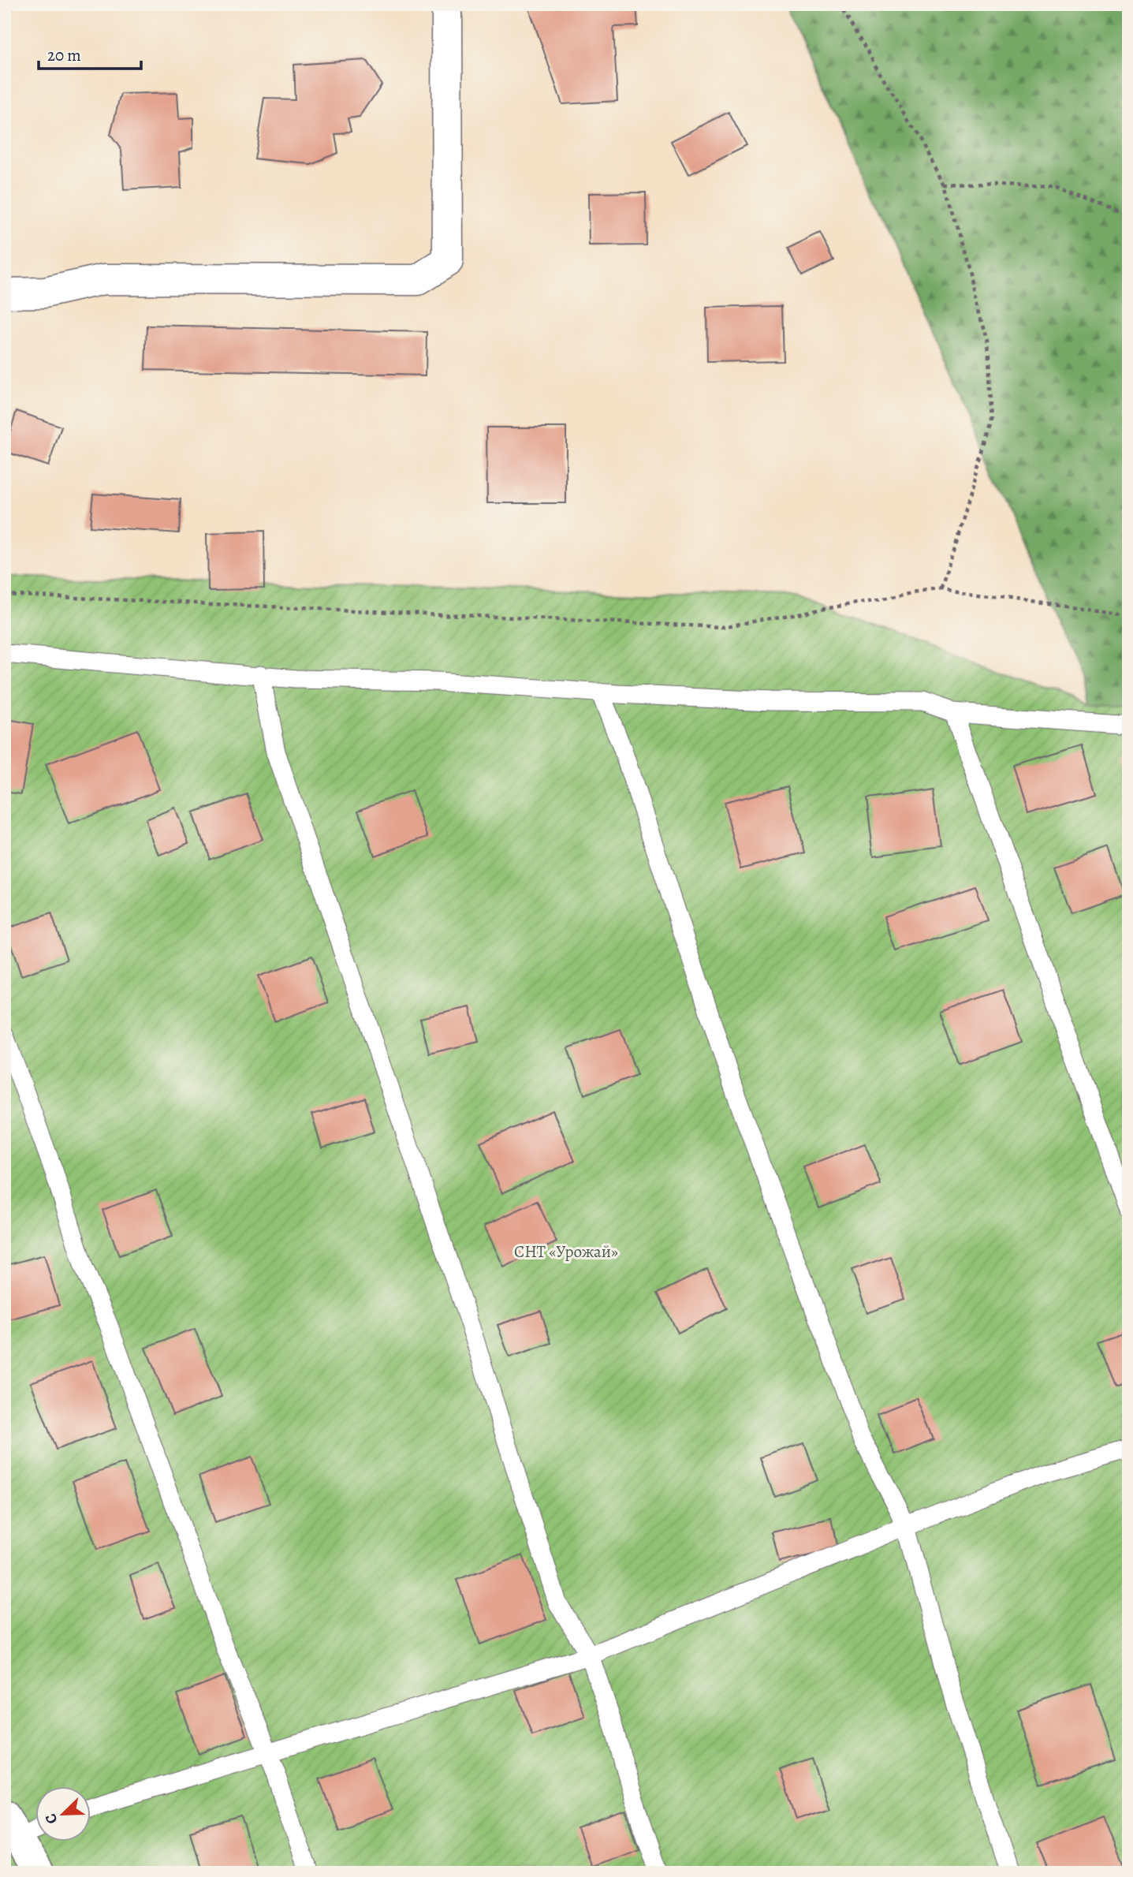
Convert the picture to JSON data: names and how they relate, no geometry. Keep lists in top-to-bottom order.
{
  "parks": ["СНТ «Урожай»"],
  "scale_bar": "20 m",
  "north": "bottom left"
}
